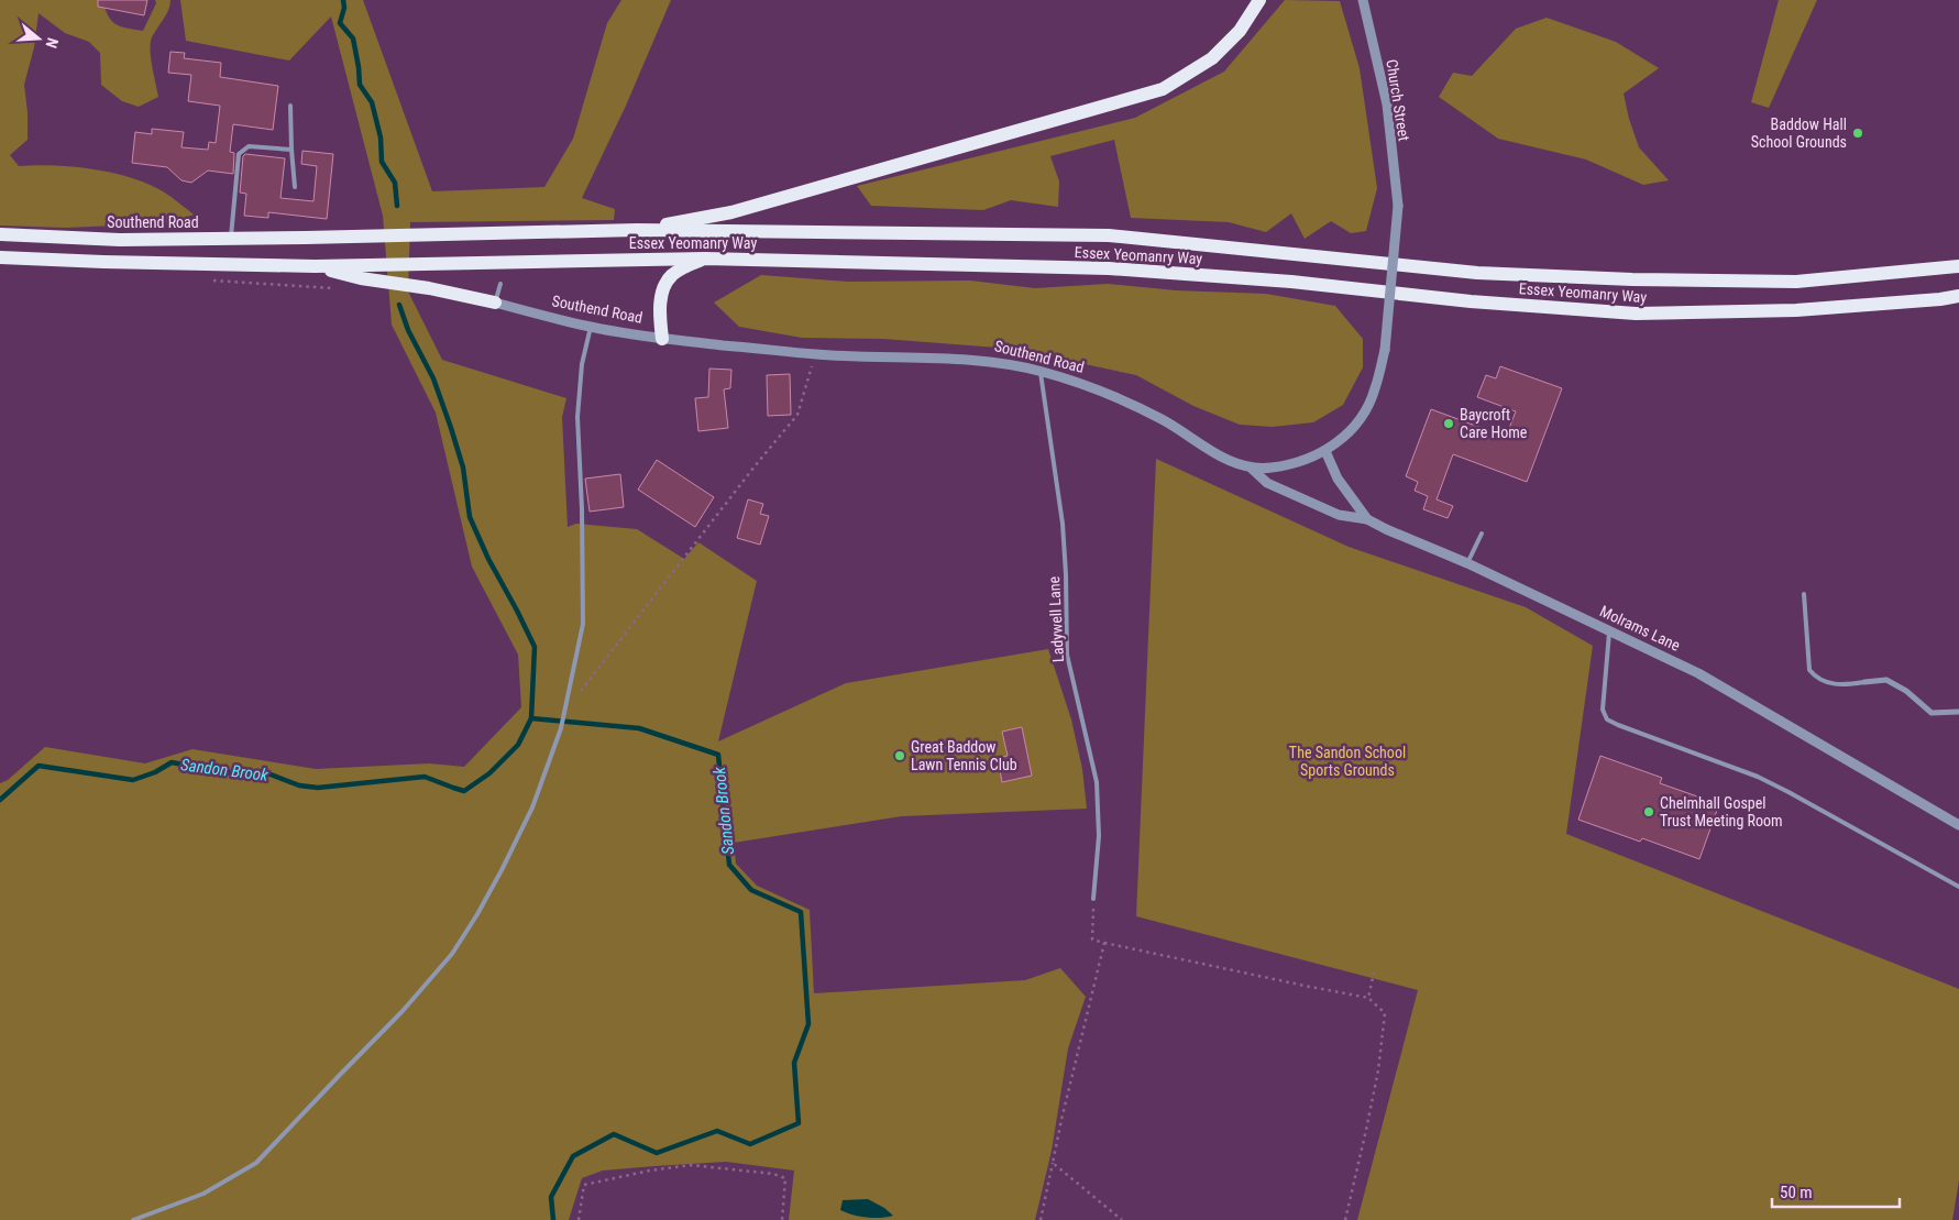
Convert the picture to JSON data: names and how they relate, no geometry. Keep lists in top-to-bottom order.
{
  "streets": {
    "main road": ["Southend Road", "Essex Yeomanry Way"],
    "street": ["Church Street", "Molrams Lane"],
    "lane": ["Ladywell Lane"]
  },
  "crossings": [
    ["Church Street", "Southend Road"],
    ["Southend Road", "Essex Yeomanry Way"],
    ["Southend Road", "Ladywell Lane"],
    ["Southend Road", "Molrams Lane"]
  ],
  "water": ["Sandon Brook"],
  "parks": ["The Sandon School Sports Grounds"],
  "places": [
    "Baddow Hall School Grounds",
    "Baycroft Care Home",
    "Great Baddow Lawn Tennis Club",
    "Chelmhall Gospel Trust Meeting Room"
  ],
  "scale_bar": "50 m",
  "north": "right"
}
